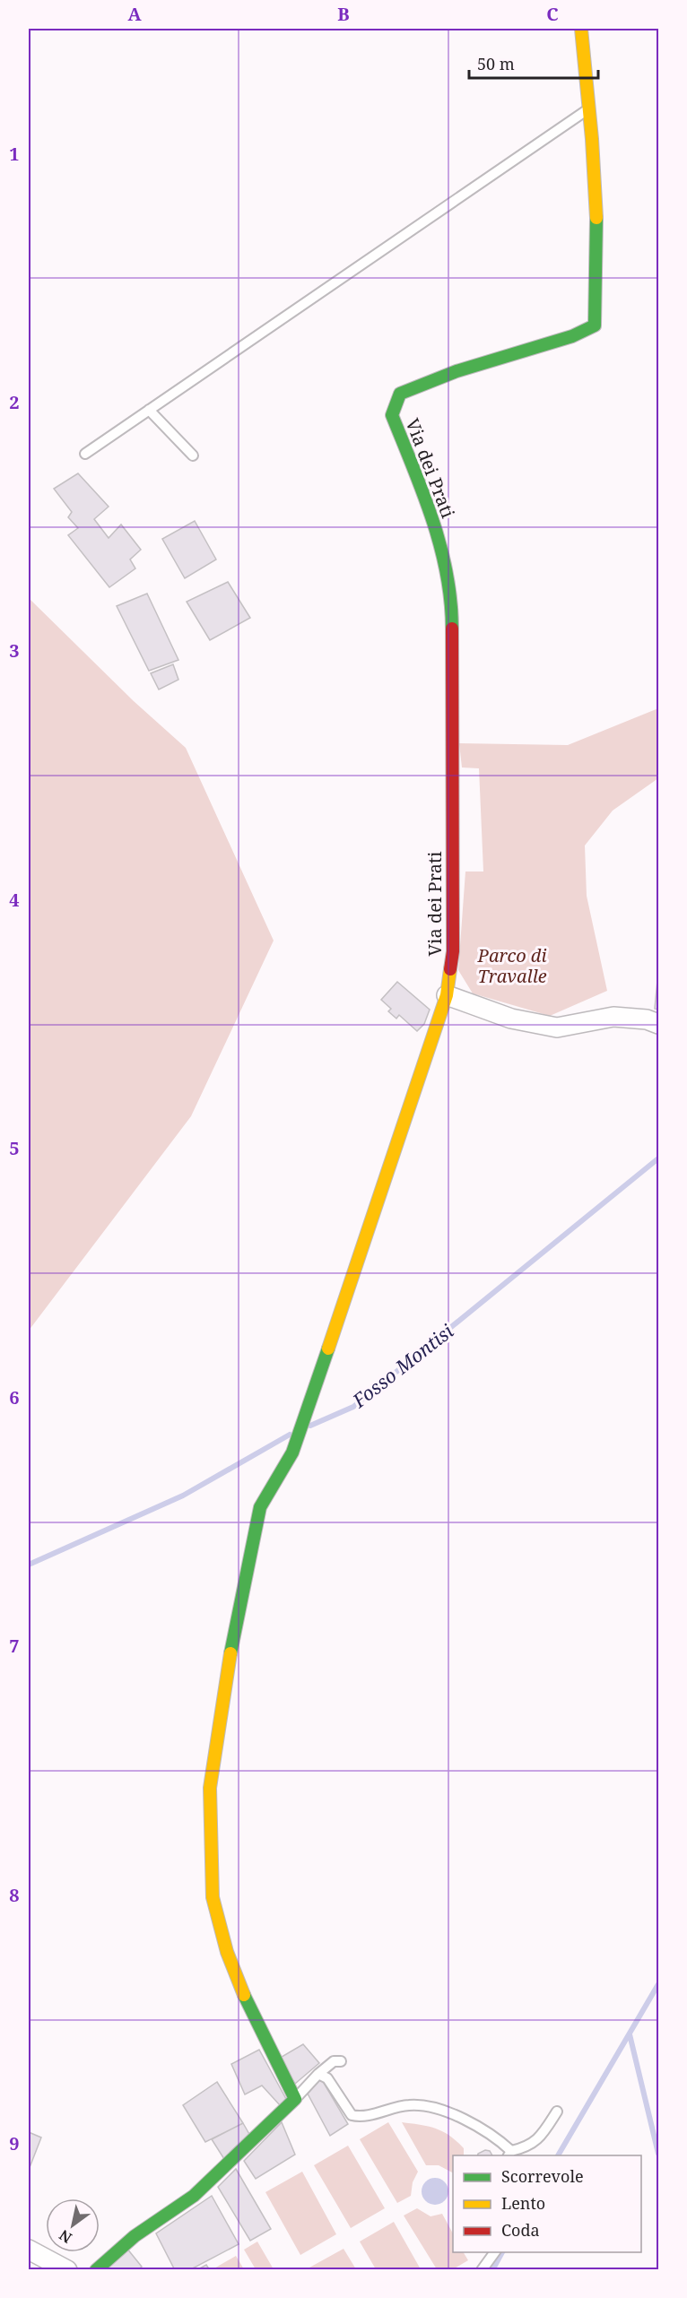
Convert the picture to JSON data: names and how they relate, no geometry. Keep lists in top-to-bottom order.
{
  "streets": {
    "street": ["Via dei Prati"]
  },
  "water": ["Fosso Montisi"],
  "parks": ["Parco di Travalle"],
  "legend": ["Scorrevole", "Lento", "Coda"],
  "scale_bar": "50 m",
  "north": "bottom left",
  "grid": {
    "columns": ["A", "B", "C"],
    "rows": [
      "1",
      "2",
      "3",
      "4",
      "5",
      "6",
      "7",
      "8",
      "9"
    ]
  }
}
